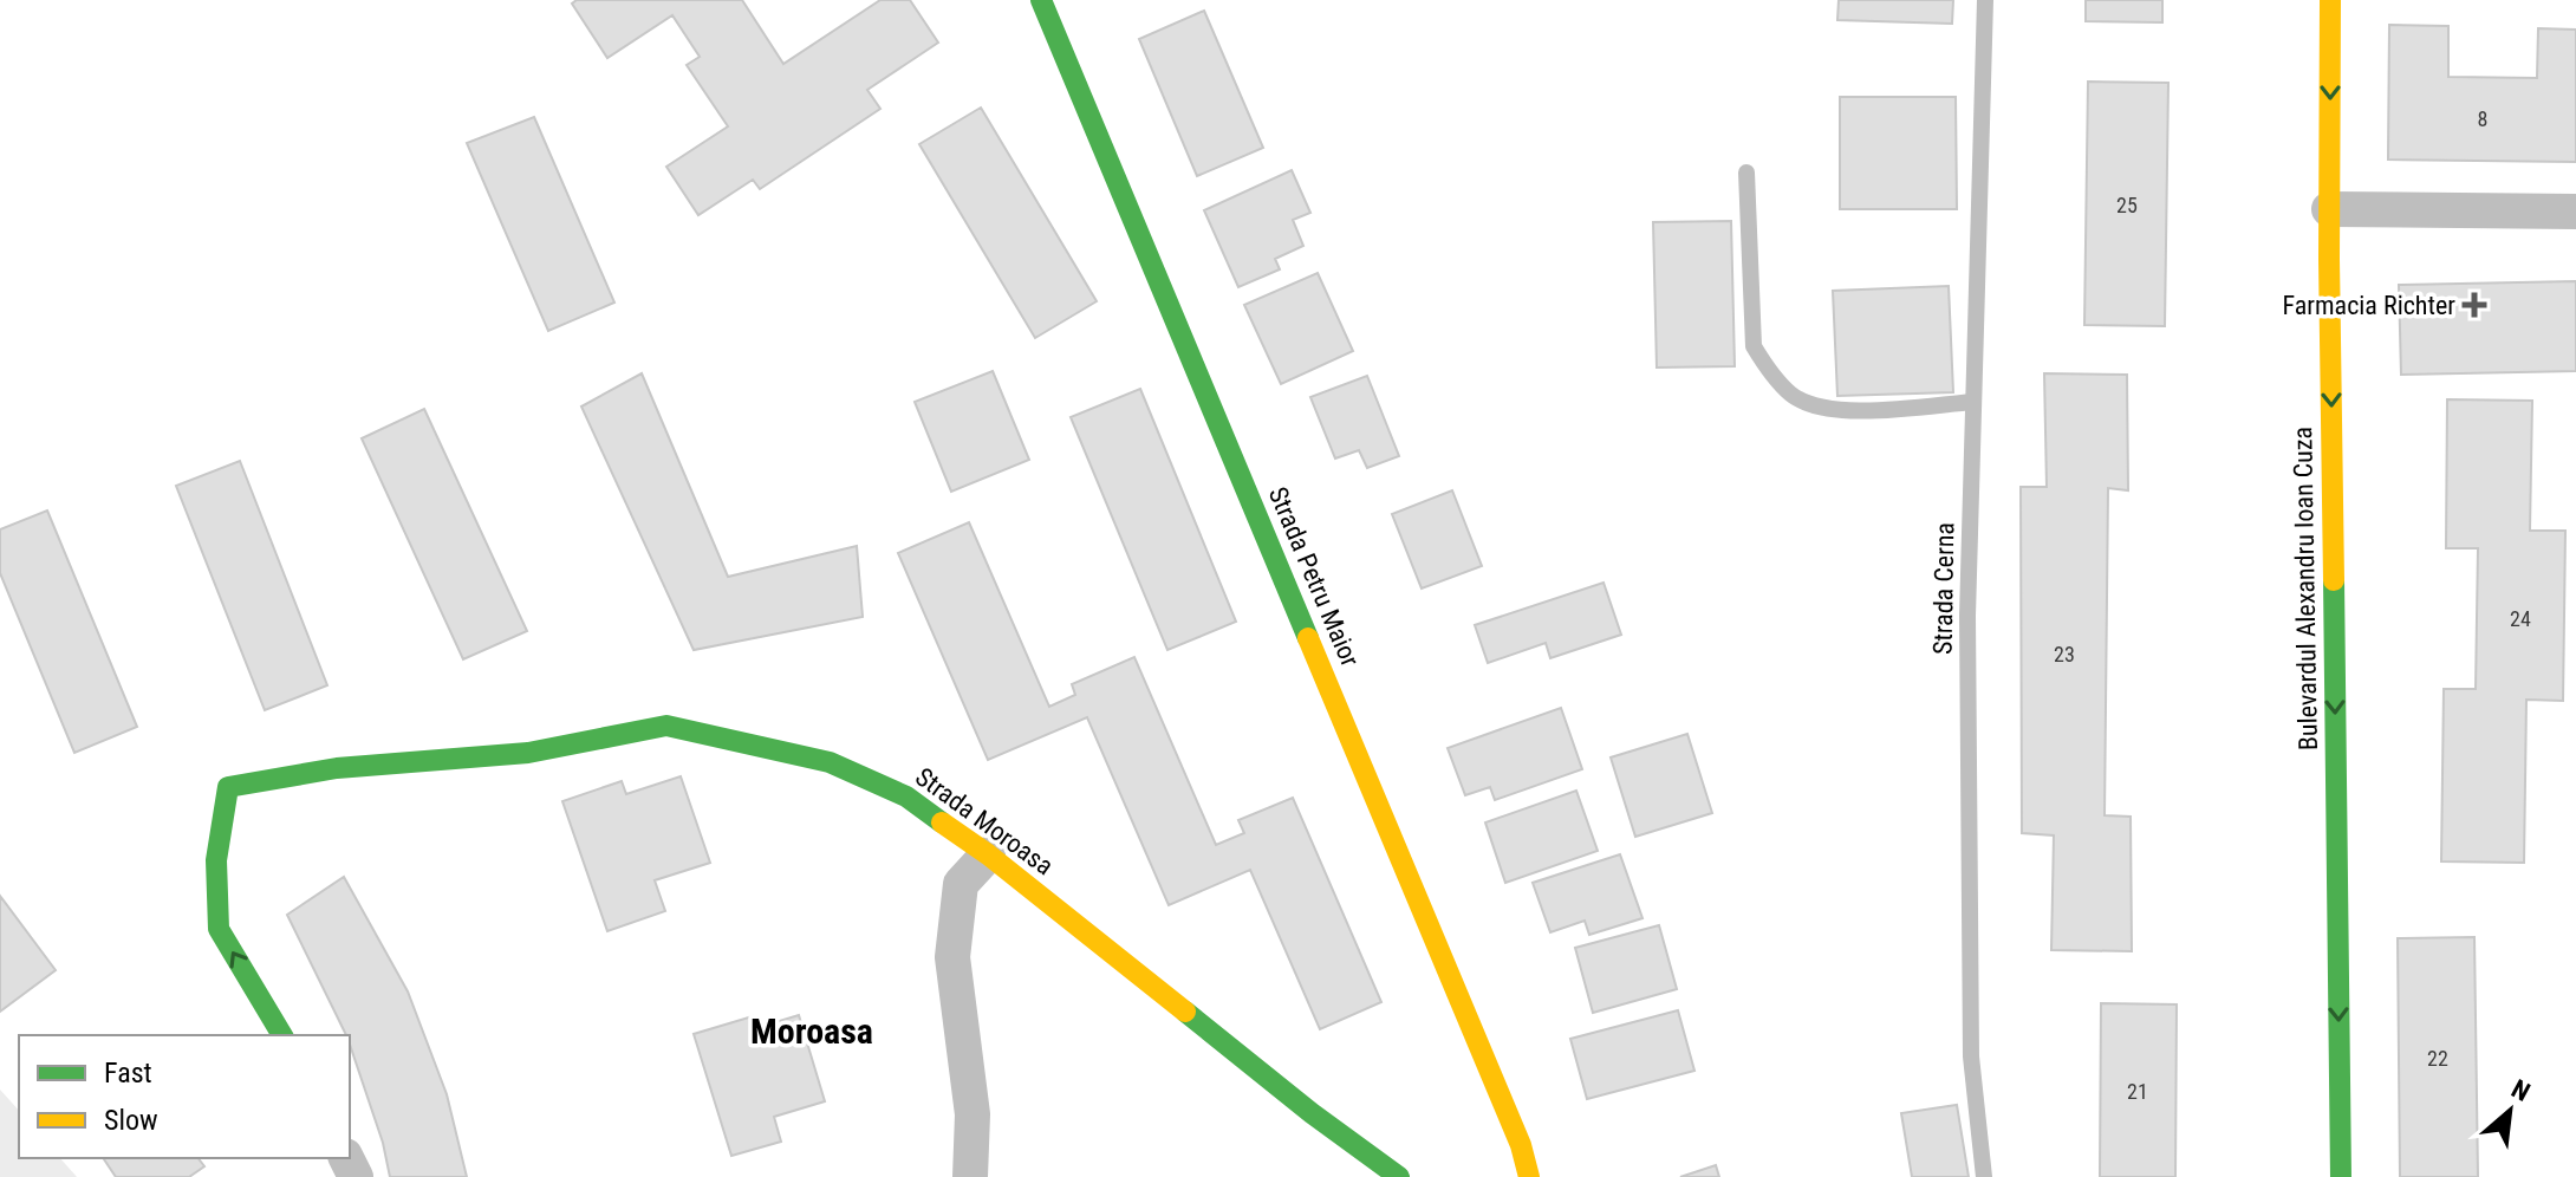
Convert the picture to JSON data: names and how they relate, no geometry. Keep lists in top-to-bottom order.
{
  "streets": {
    "main road": ["Strada Petru Maior", "Bulevardul Alexandru Ioan Cuza", "Strada Moroasa"],
    "lane": ["Strada Cerna"]
  },
  "one_way": ["Bulevardul Alexandru Ioan Cuza"],
  "districts": ["Moroasa"],
  "places": {
    "health": ["Farmacia Richter"]
  },
  "house_numbers": [
    "8",
    "25",
    "24",
    "23",
    "22",
    "21"
  ],
  "legend": ["Fast", "Slow"],
  "north": "top right"
}
